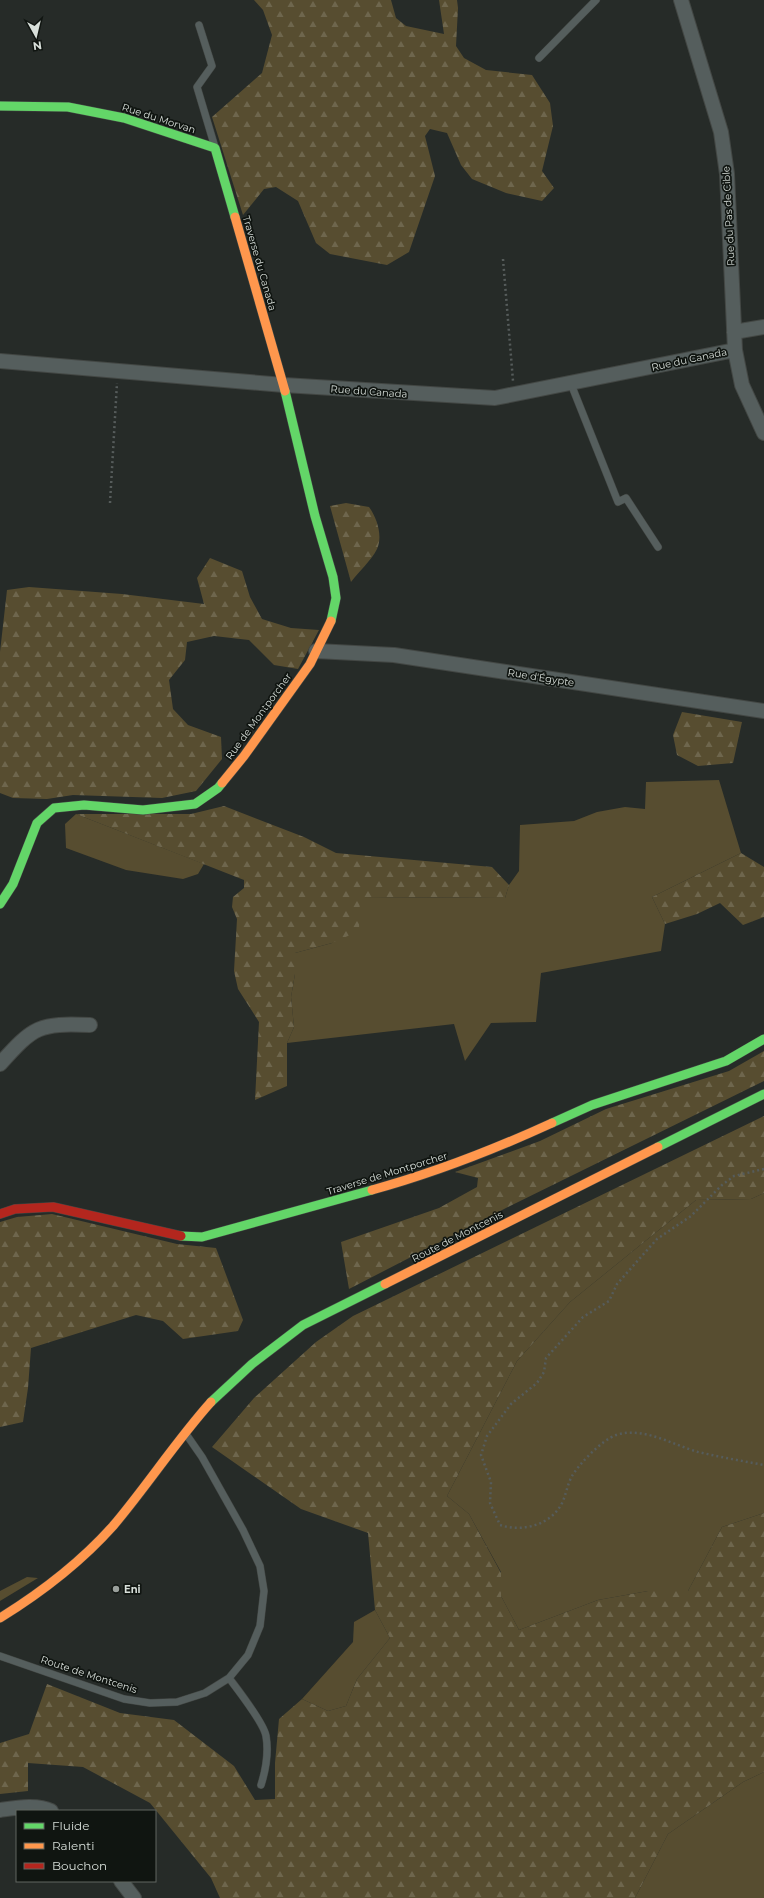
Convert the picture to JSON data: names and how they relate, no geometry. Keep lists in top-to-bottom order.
{
  "streets": {
    "street": [
      "Rue du Morvan",
      "Rue du Pas de Cible",
      "Traverse du Canada",
      "Rue du Canada",
      "Rue d'Égypte",
      "Rue de Montporcher",
      "Traverse de Montporcher",
      "Route de Montcenis"
    ]
  },
  "crossings": [
    ["Rue du Morvan", "Traverse du Canada"],
    ["Rue du Pas de Cible", "Rue du Canada"],
    ["Traverse du Canada", "Rue du Canada"],
    ["Traverse du Canada", "Rue de Montporcher"],
    ["Rue du Canada", "Rue de Montporcher"],
    ["Rue d'Égypte", "Rue de Montporcher"]
  ],
  "places": ["Eni"],
  "legend": ["Fluide", "Ralenti", "Bouchon"],
  "north": "bottom"
}
